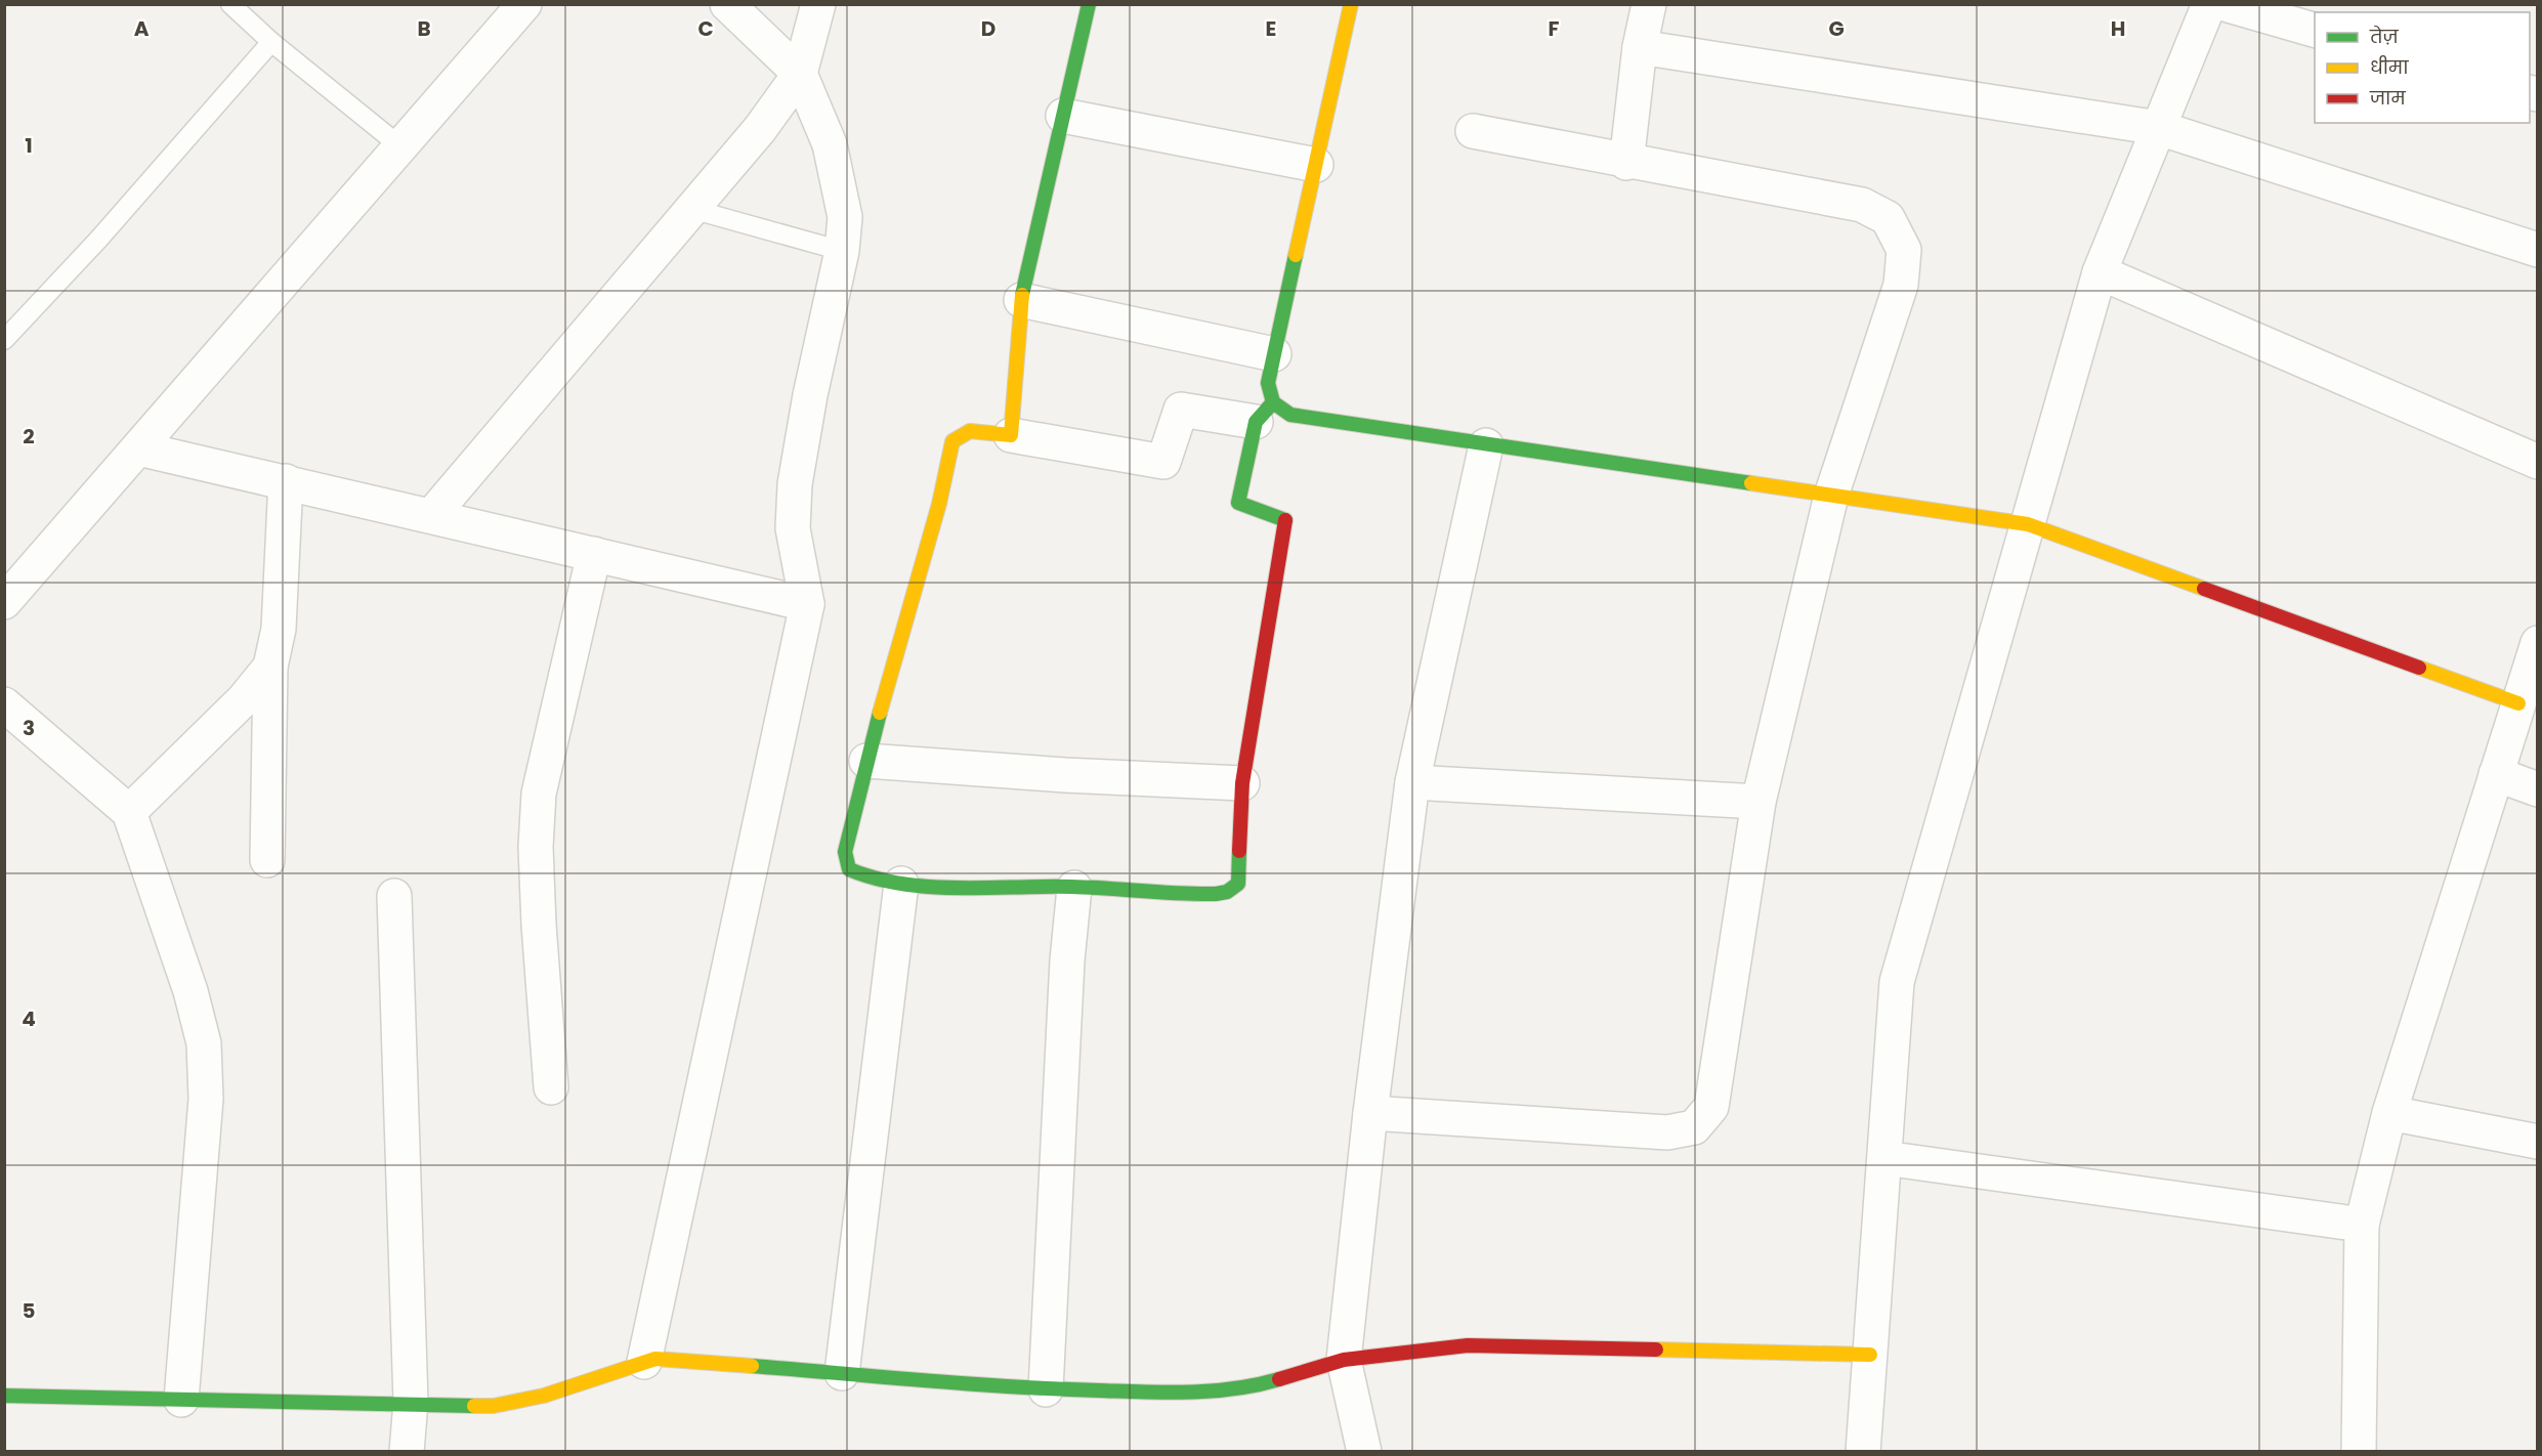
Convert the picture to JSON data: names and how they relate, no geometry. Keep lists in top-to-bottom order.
{
  "legend": ["तेज़", "धीमा", "जाम"],
  "grid": {
    "columns": [
      "A",
      "B",
      "C",
      "D",
      "E",
      "F",
      "G",
      "H"
    ],
    "rows": [
      "1",
      "2",
      "3",
      "4",
      "5"
    ]
  }
}
